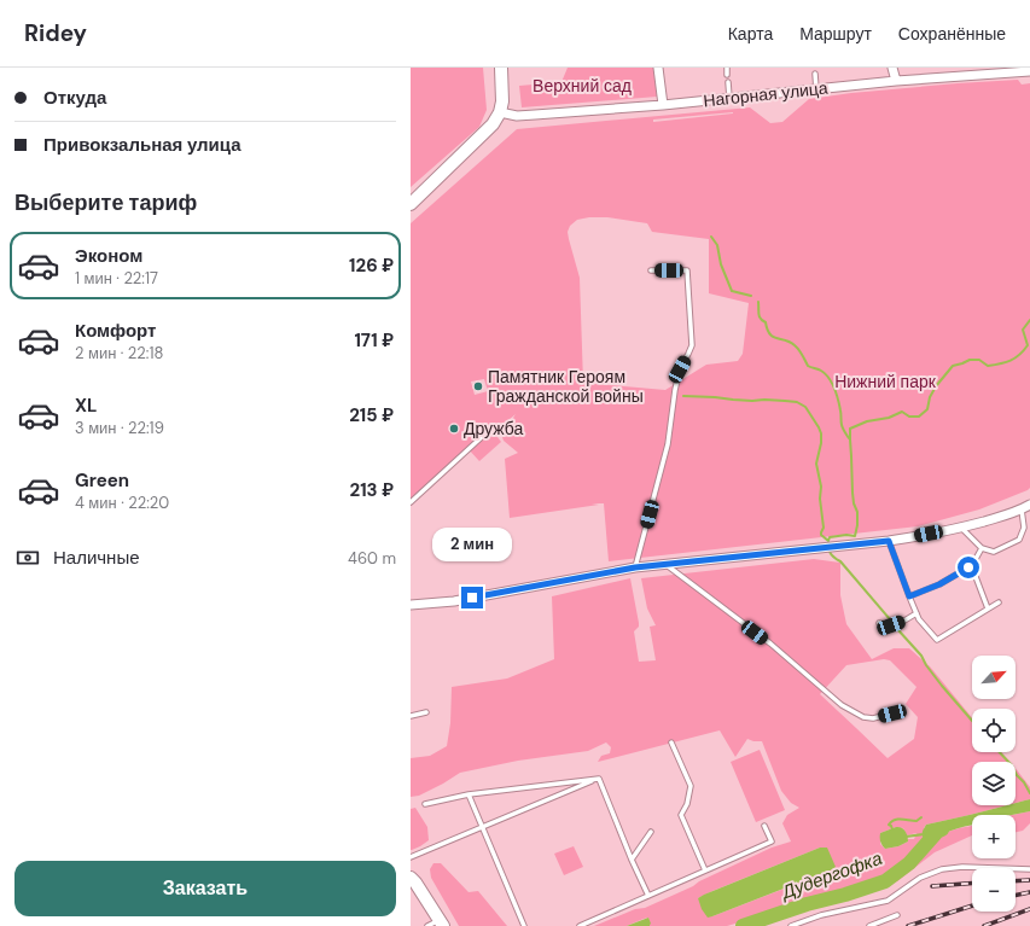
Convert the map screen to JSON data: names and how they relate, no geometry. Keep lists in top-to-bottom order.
{
  "streets": {
    "street": ["Нагорная улица"]
  },
  "water": ["Дудергофка"],
  "parks": ["Верхний сад", "Нижний парк"],
  "places": ["Памятник Героям Гражданской войны", "Дружба"],
  "north": "top right",
  "page": {
    "header": "Ridey",
    "nav": ["Карта", "Маршрут", "Сохранённые"],
    "banner": ["Откуда", "Привокзальная улица"],
    "heading": "Выберите тариф",
    "list": [
      {
        "name": "Эконом",
        "note": "1 мин · 22:17",
        "value": "126 ₽"
      },
      {
        "name": "Комфорт",
        "note": "2 мин · 22:18",
        "value": "171 ₽"
      },
      {
        "name": "XL",
        "note": "3 мин · 22:19",
        "value": "215 ₽"
      },
      {
        "name": "Green",
        "note": "4 мин · 22:20",
        "value": "213 ₽"
      }
    ],
    "bubble": "2 мин",
    "pay": ["Наличные", "460 m"],
    "map_buttons": ["+", "−"],
    "buttons": "Заказать"
  }
}
